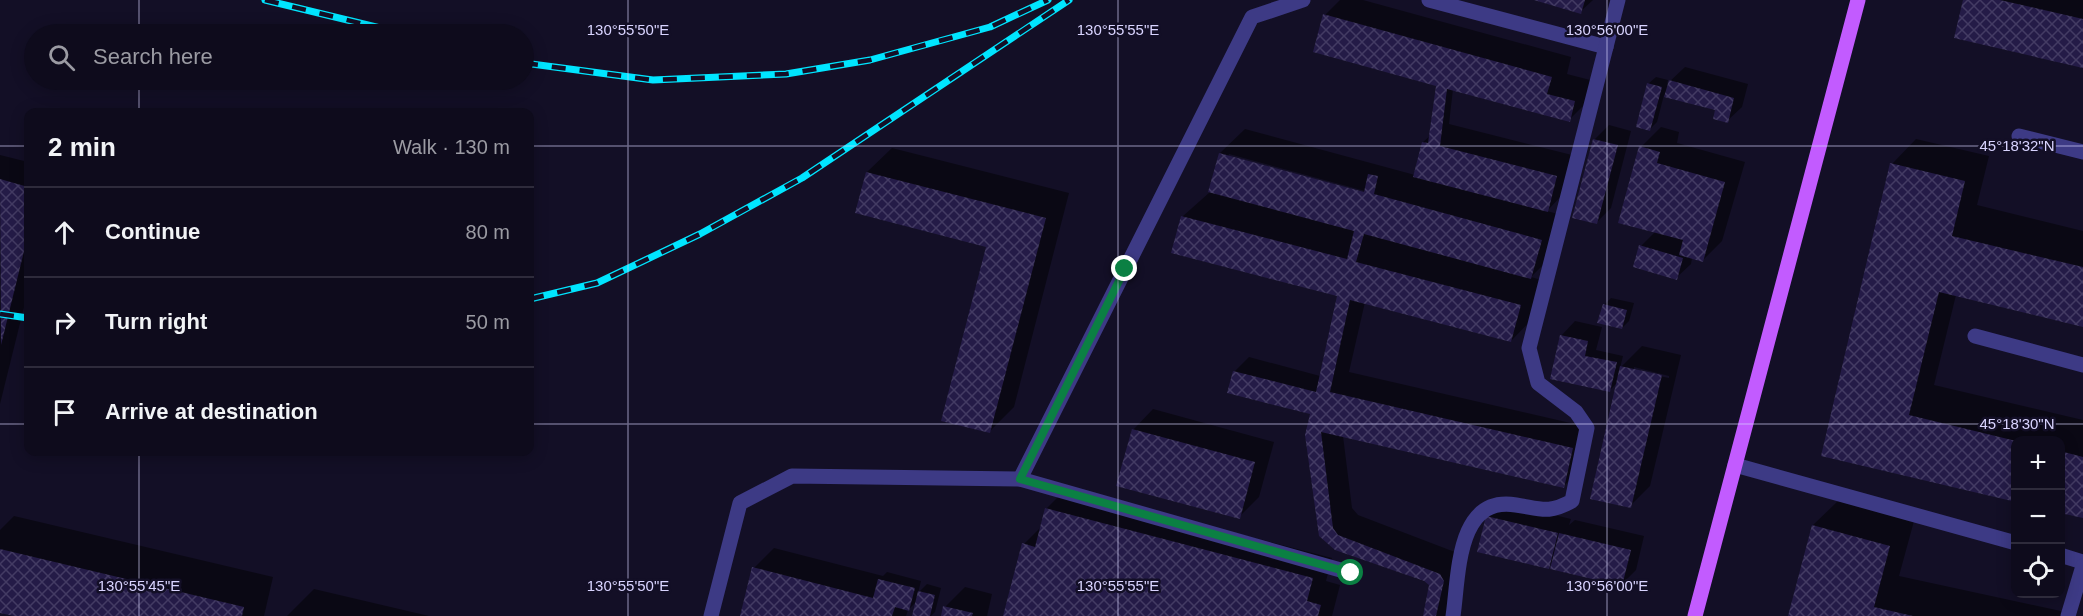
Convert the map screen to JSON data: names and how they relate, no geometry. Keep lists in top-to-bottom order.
{
  "page": {
    "search": "Search here",
    "heading": ["2 min", "Walk · 130 m"],
    "list": [
      ["Continue", "80 m"],
      ["Turn right", "50 m"],
      "Arrive at destination"
    ],
    "map_buttons": ["+", "−"]
  },
  "coordinates": [
    "130°55'50\"E",
    "130°55'55\"E",
    "130°56'00\"E",
    "45°18'32\"N",
    "45°18'30\"N",
    "130°55'45\"E"
  ]
}
